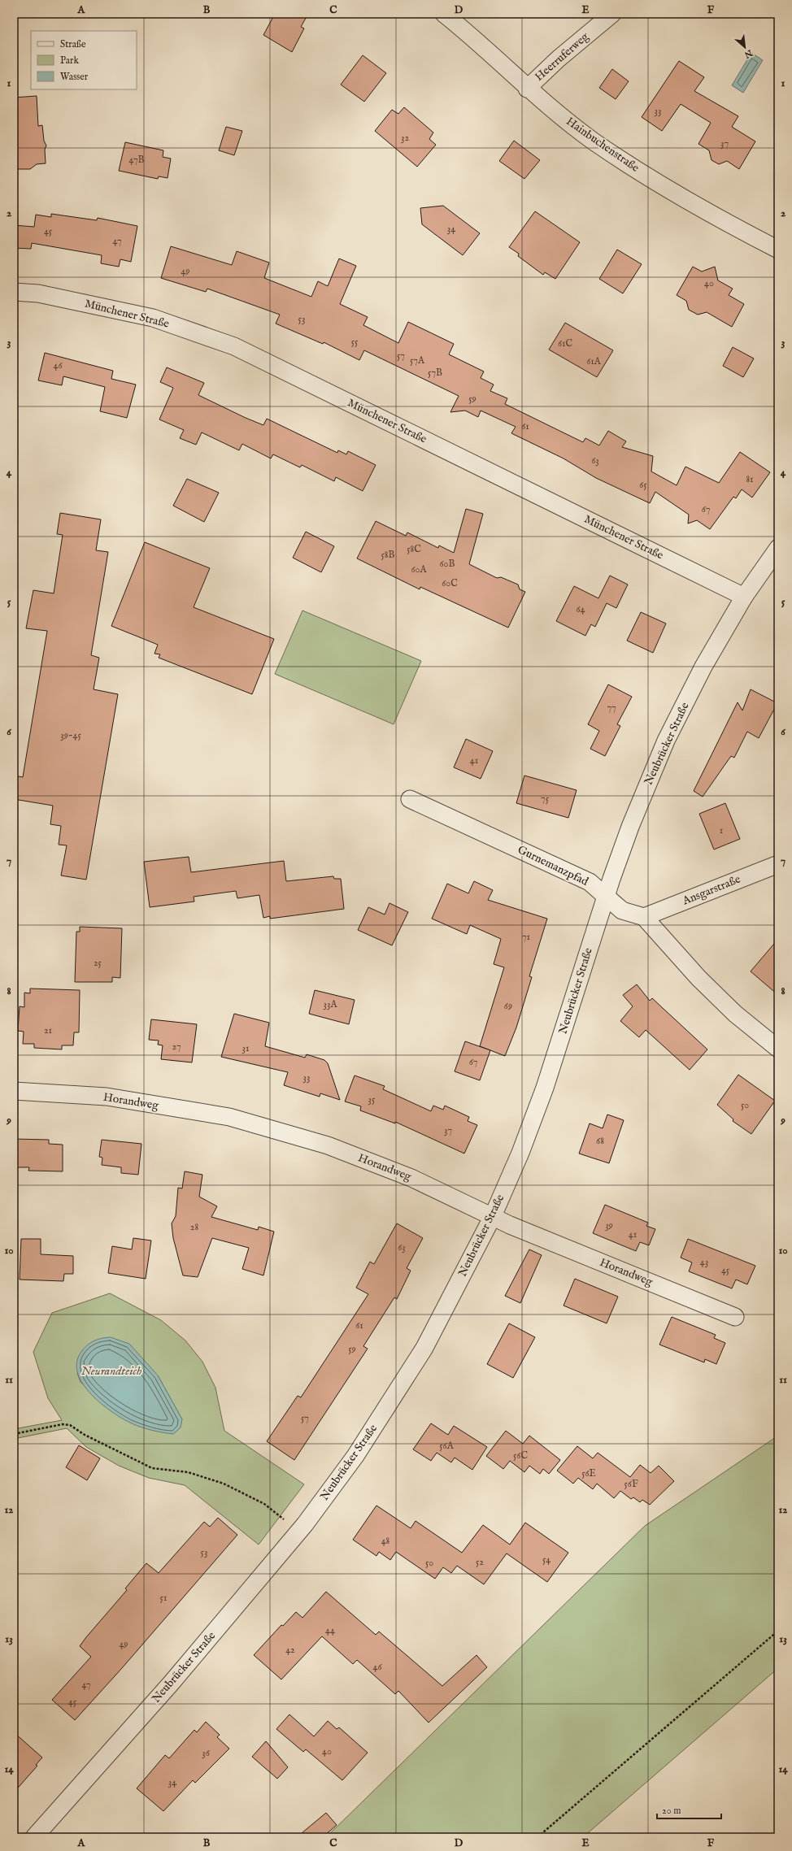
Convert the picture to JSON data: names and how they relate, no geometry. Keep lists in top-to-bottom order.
{
  "streets": {
    "street": [
      "Heerruferweg",
      "Hainbuchenstraße",
      "Münchener Straße",
      "Neubrücker Straße",
      "Gurnemanzpfad",
      "Ansgarstraße",
      "Horandweg"
    ]
  },
  "crossings": [
    ["Heerruferweg", "Hainbuchenstraße"],
    ["Münchener Straße", "Neubrücker Straße"],
    ["Neubrücker Straße", "Gurnemanzpfad"],
    ["Neubrücker Straße", "Horandweg"],
    ["Gurnemanzpfad", "Ansgarstraße"]
  ],
  "water": ["Neurandteich"],
  "house_numbers": [
    "33",
    "32",
    "37",
    "47B",
    "34",
    "45",
    "47",
    "49",
    "40",
    "53",
    "55",
    "61C",
    "57",
    "57A",
    "61A",
    "46",
    "57B",
    "59",
    "61",
    "63",
    "81",
    "65",
    "67",
    "58C",
    "58B",
    "60B",
    "60A",
    "60C",
    "64",
    "77",
    "39-45",
    "41",
    "75",
    "1",
    "71",
    "25",
    "33A",
    "69",
    "21",
    "27",
    "31",
    "67",
    "33",
    "35",
    "50",
    "37",
    "68",
    "39",
    "28",
    "41",
    "63",
    "43",
    "45",
    "61",
    "59",
    "57",
    "56A",
    "56C",
    "56E",
    "56F",
    "48",
    "53",
    "54",
    "52",
    "50",
    "51",
    "44",
    "49",
    "42",
    "46",
    "47",
    "45",
    "40",
    "36",
    "34"
  ],
  "legend": ["Straße", "Park", "Wasser"],
  "scale_bar": "20 m",
  "north": "bottom right",
  "grid": {
    "columns": [
      "A",
      "B",
      "C",
      "D",
      "E",
      "F"
    ],
    "rows": [
      "1",
      "2",
      "3",
      "4",
      "5",
      "6",
      "7",
      "8",
      "9",
      "10",
      "11",
      "12",
      "13",
      "14"
    ]
  }
}
